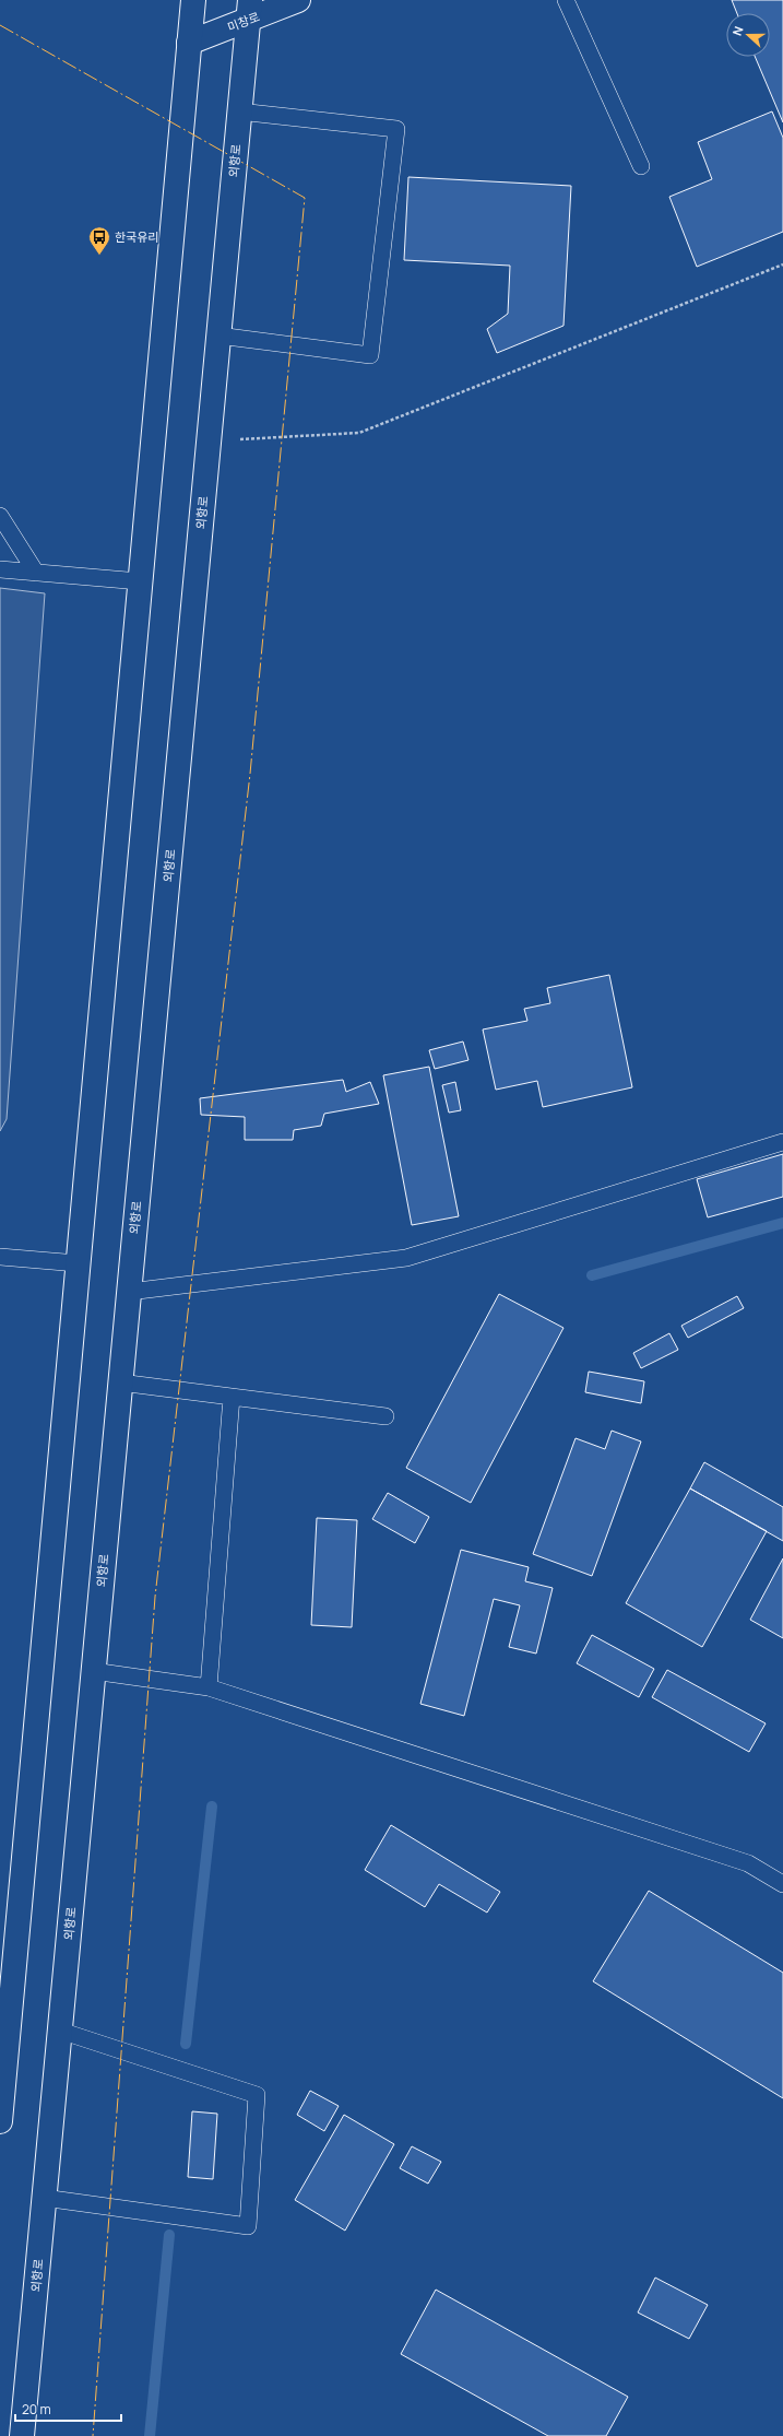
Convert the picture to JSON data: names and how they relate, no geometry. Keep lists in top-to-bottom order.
{
  "streets": {
    "main road": ["미창로", "외항로"]
  },
  "crossings": [
    ["미창로", "외항로"]
  ],
  "places": {
    "bus stop": ["한국유리"]
  },
  "scale_bar": "20 m",
  "north": "left"
}
